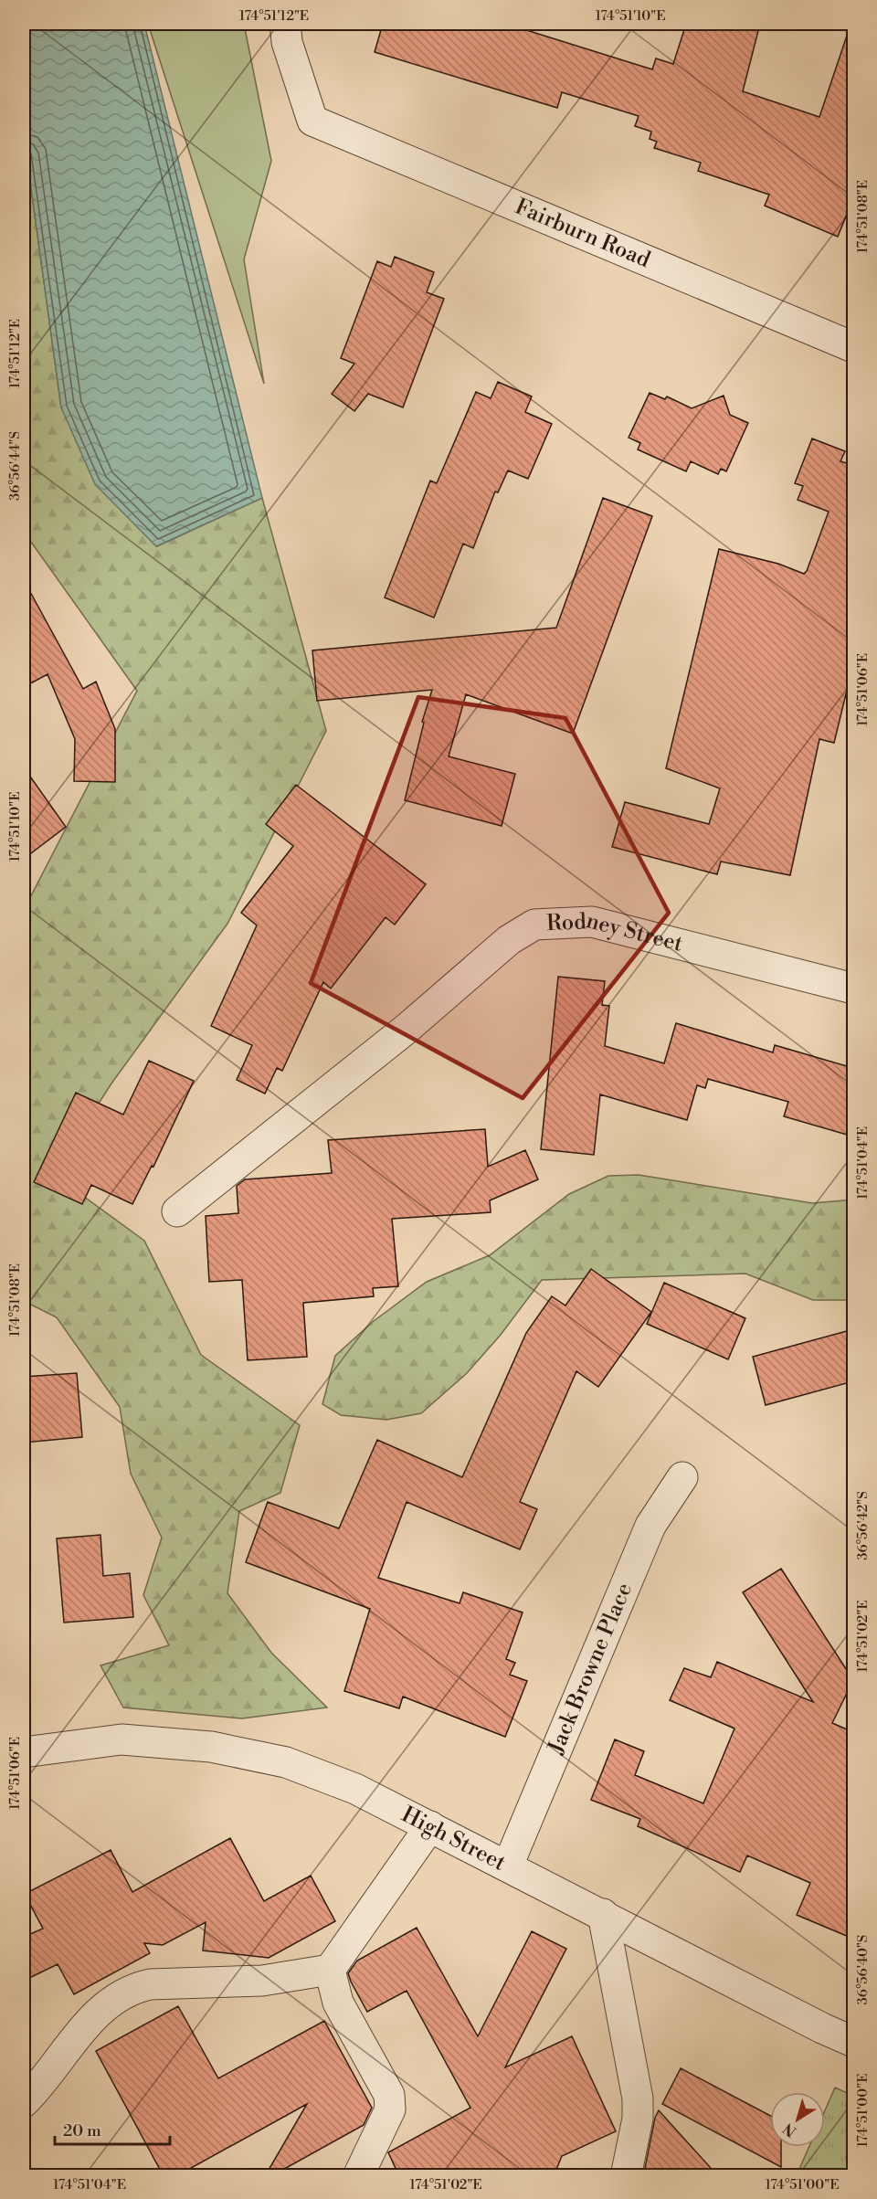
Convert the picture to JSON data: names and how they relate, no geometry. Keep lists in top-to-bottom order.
{
  "streets": {
    "street": [
      "Fairburn Road",
      "Rodney Street",
      "Jack Browne Place",
      "High Street"
    ]
  },
  "crossings": [
    ["Jack Browne Place", "High Street"]
  ],
  "scale_bar": "20 m",
  "north": "bottom left",
  "coordinates": [
    "174°51'12\"E",
    "174°51'10\"E",
    "174°51'08\"E",
    "36°56'44\"S",
    "174°51'06\"E",
    "174°51'04\"E",
    "36°56'42\"S",
    "174°51'02\"E",
    "36°56'40\"S",
    "174°51'00\"E"
  ]
}
